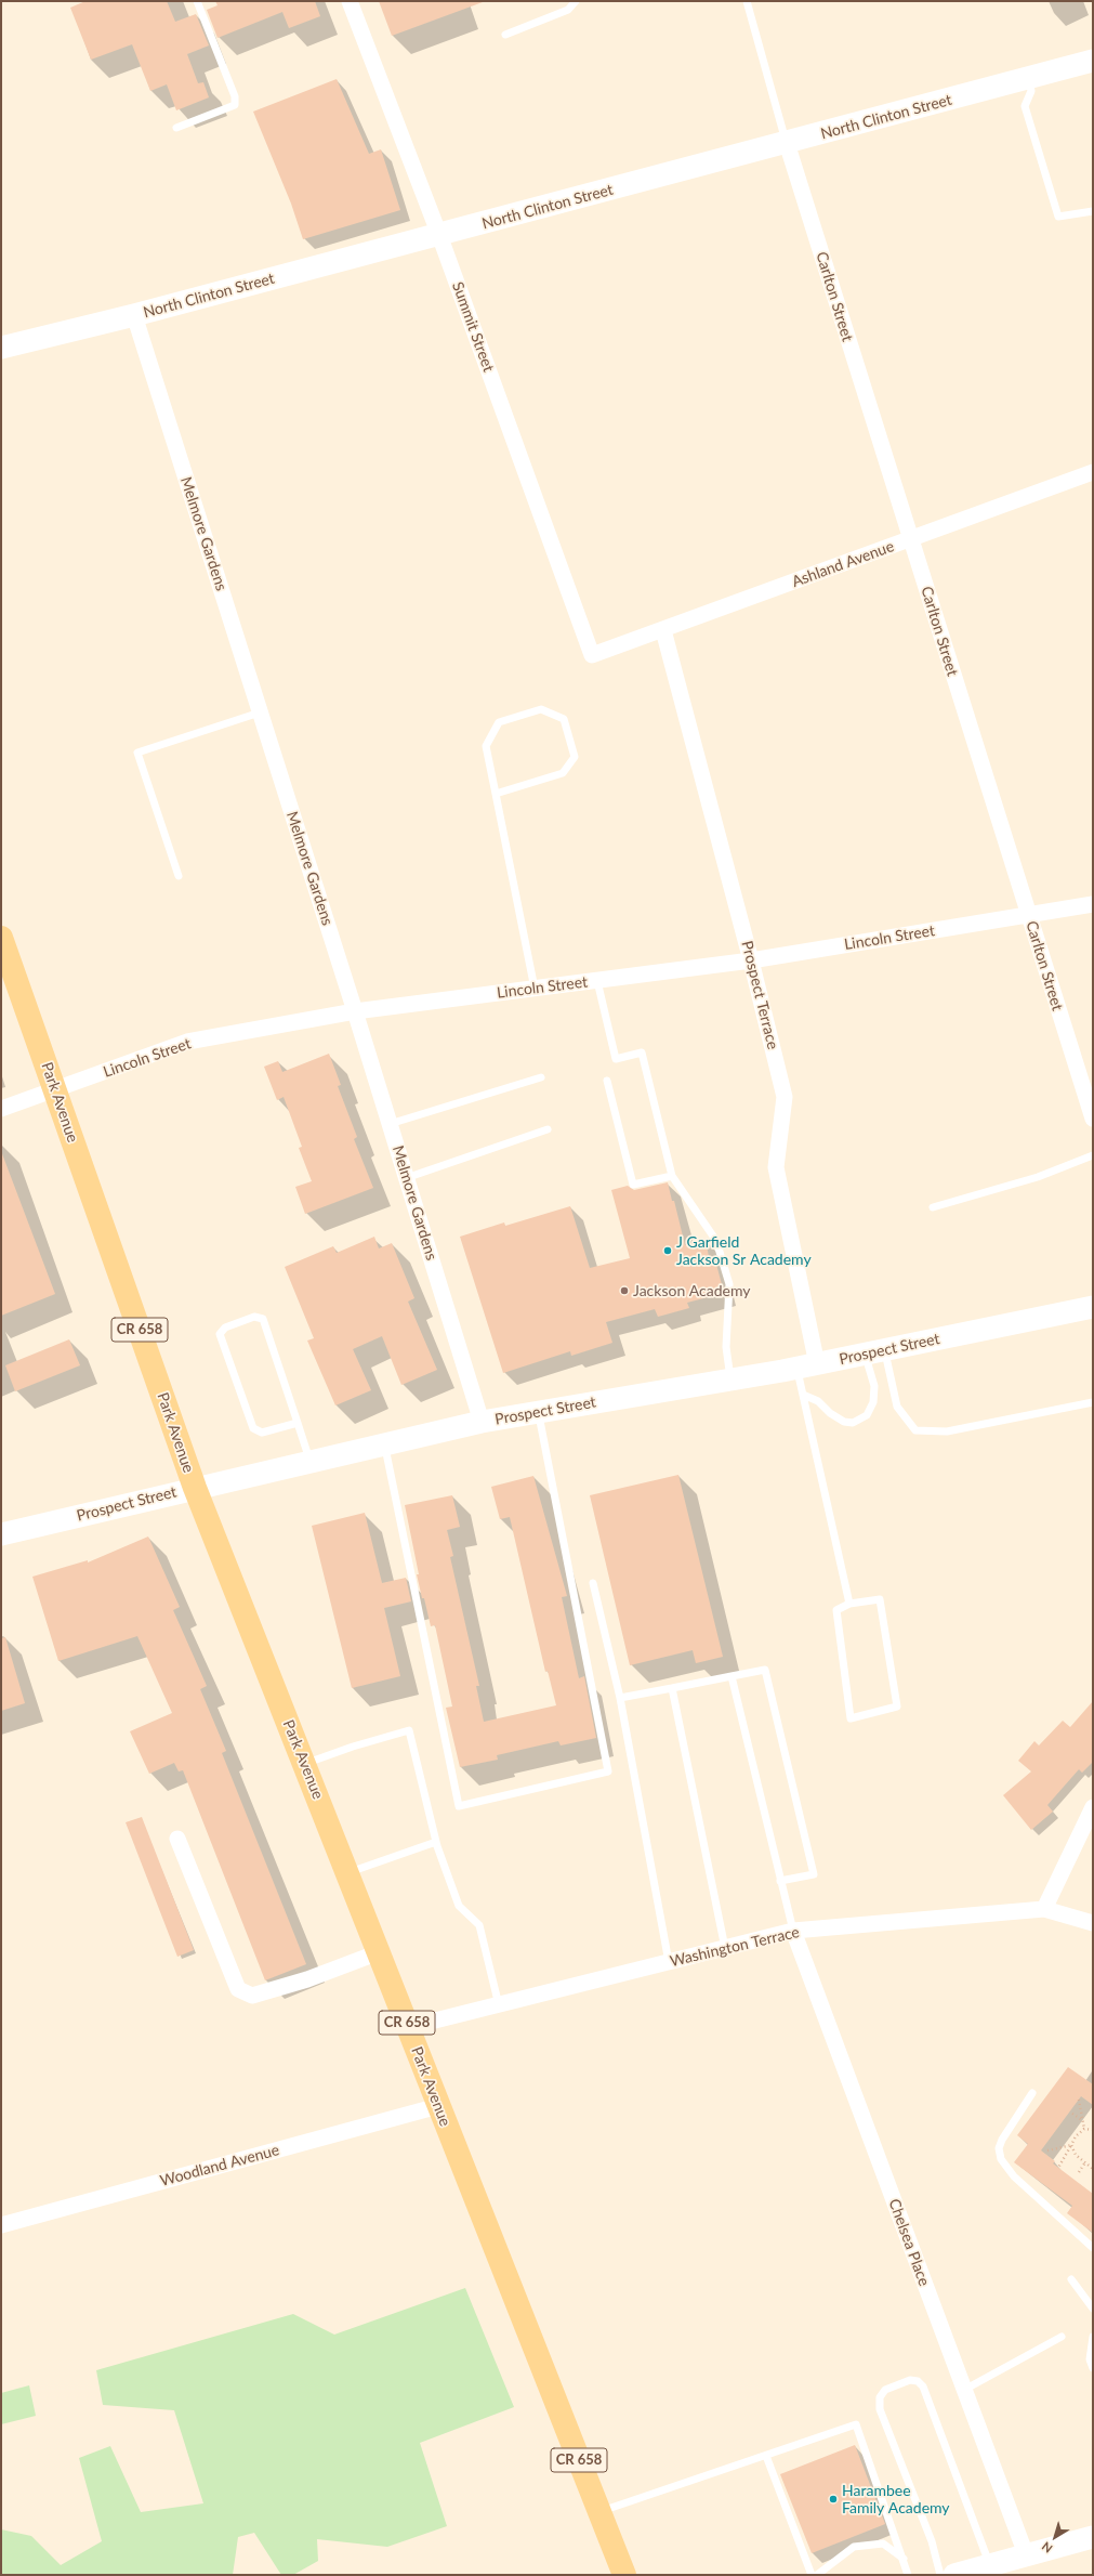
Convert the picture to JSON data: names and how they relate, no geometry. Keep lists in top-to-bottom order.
{
  "streets": {
    "main road": ["Park Avenue", "CR 658"],
    "street": [
      "North Clinton Street",
      "Carlton Street",
      "Summit Street",
      "Melmore Gardens",
      "Ashland Avenue",
      "Lincoln Street",
      "Prospect Terrace",
      "Prospect Street",
      "Washington Terrace",
      "Woodland Avenue",
      "Chelsea Place"
    ]
  },
  "crossings": [
    ["North Clinton Street", "Carlton Street"],
    ["North Clinton Street", "Summit Street"],
    ["North Clinton Street", "Melmore Gardens"],
    ["Carlton Street", "Ashland Avenue"],
    ["Carlton Street", "Lincoln Street"],
    ["Summit Street", "Ashland Avenue"],
    ["Melmore Gardens", "Lincoln Street"],
    ["Melmore Gardens", "Prospect Street"],
    ["Ashland Avenue", "Prospect Terrace"],
    ["Lincoln Street", "Prospect Terrace"],
    ["Lincoln Street", "Park Avenue"],
    ["Prospect Terrace", "Prospect Street"],
    ["Park Avenue", "Prospect Street"],
    ["Park Avenue", "Washington Terrace"],
    ["Park Avenue", "Woodland Avenue"],
    ["Washington Terrace", "Chelsea Place"]
  ],
  "places": ["J Garfield Jackson Sr Academy", "Jackson Academy", "Harambee Family Academy"],
  "north": "bottom left"
}
